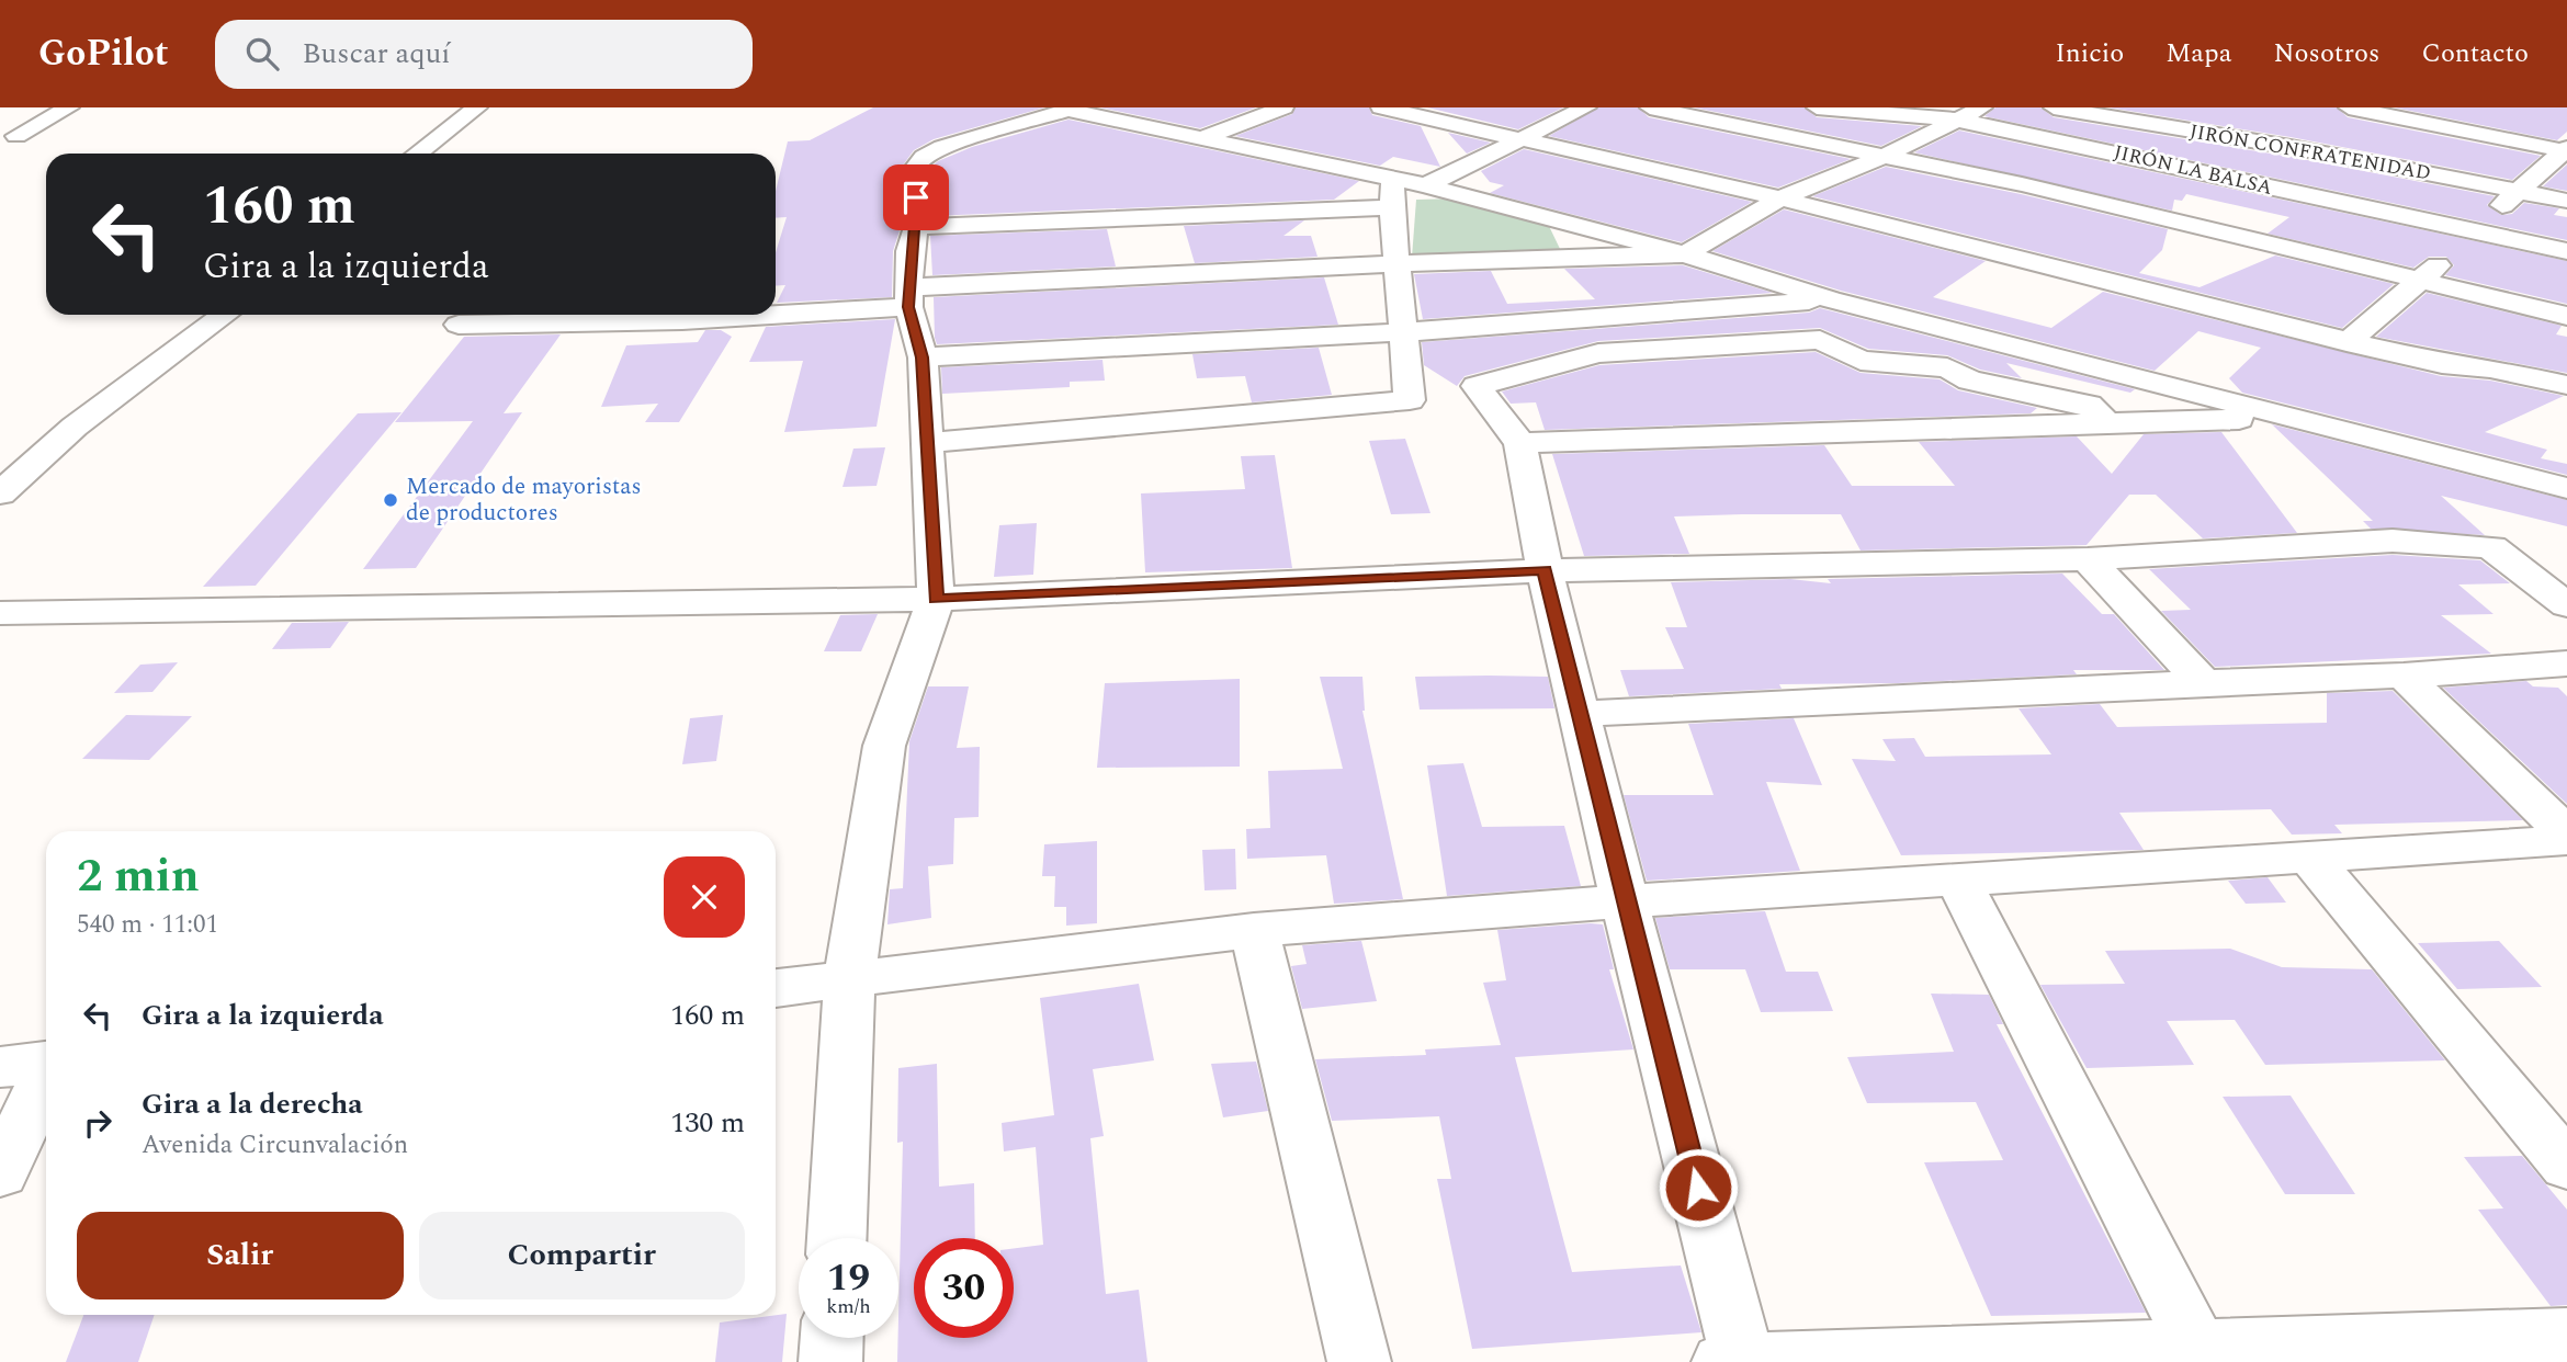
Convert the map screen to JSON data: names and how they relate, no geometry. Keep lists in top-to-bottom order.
{
  "streets": {
    "street": ["JIRÓN CONFRATENIDAD", "JIRÓN LA BALSA"]
  },
  "places": ["Mercado de mayoristas de productores"],
  "page": {
    "header": "GoPilot",
    "search": "Buscar aquí",
    "nav": [
      "Inicio",
      "Mapa",
      "Nosotros",
      "Contacto"
    ],
    "turn": ["160 m", "Gira a la izquierda"],
    "heading": ["2 min", "540 m · 11:01"],
    "list": [
      {
        "name": "Gira a la izquierda",
        "value": "160 m"
      },
      {
        "name": "Gira a la derecha",
        "note": "Avenida Circunvalación",
        "value": "130 m"
      }
    ],
    "buttons": ["Salir", "Compartir"],
    "speed": "19 km/h",
    "limit": "30"
  }
}
